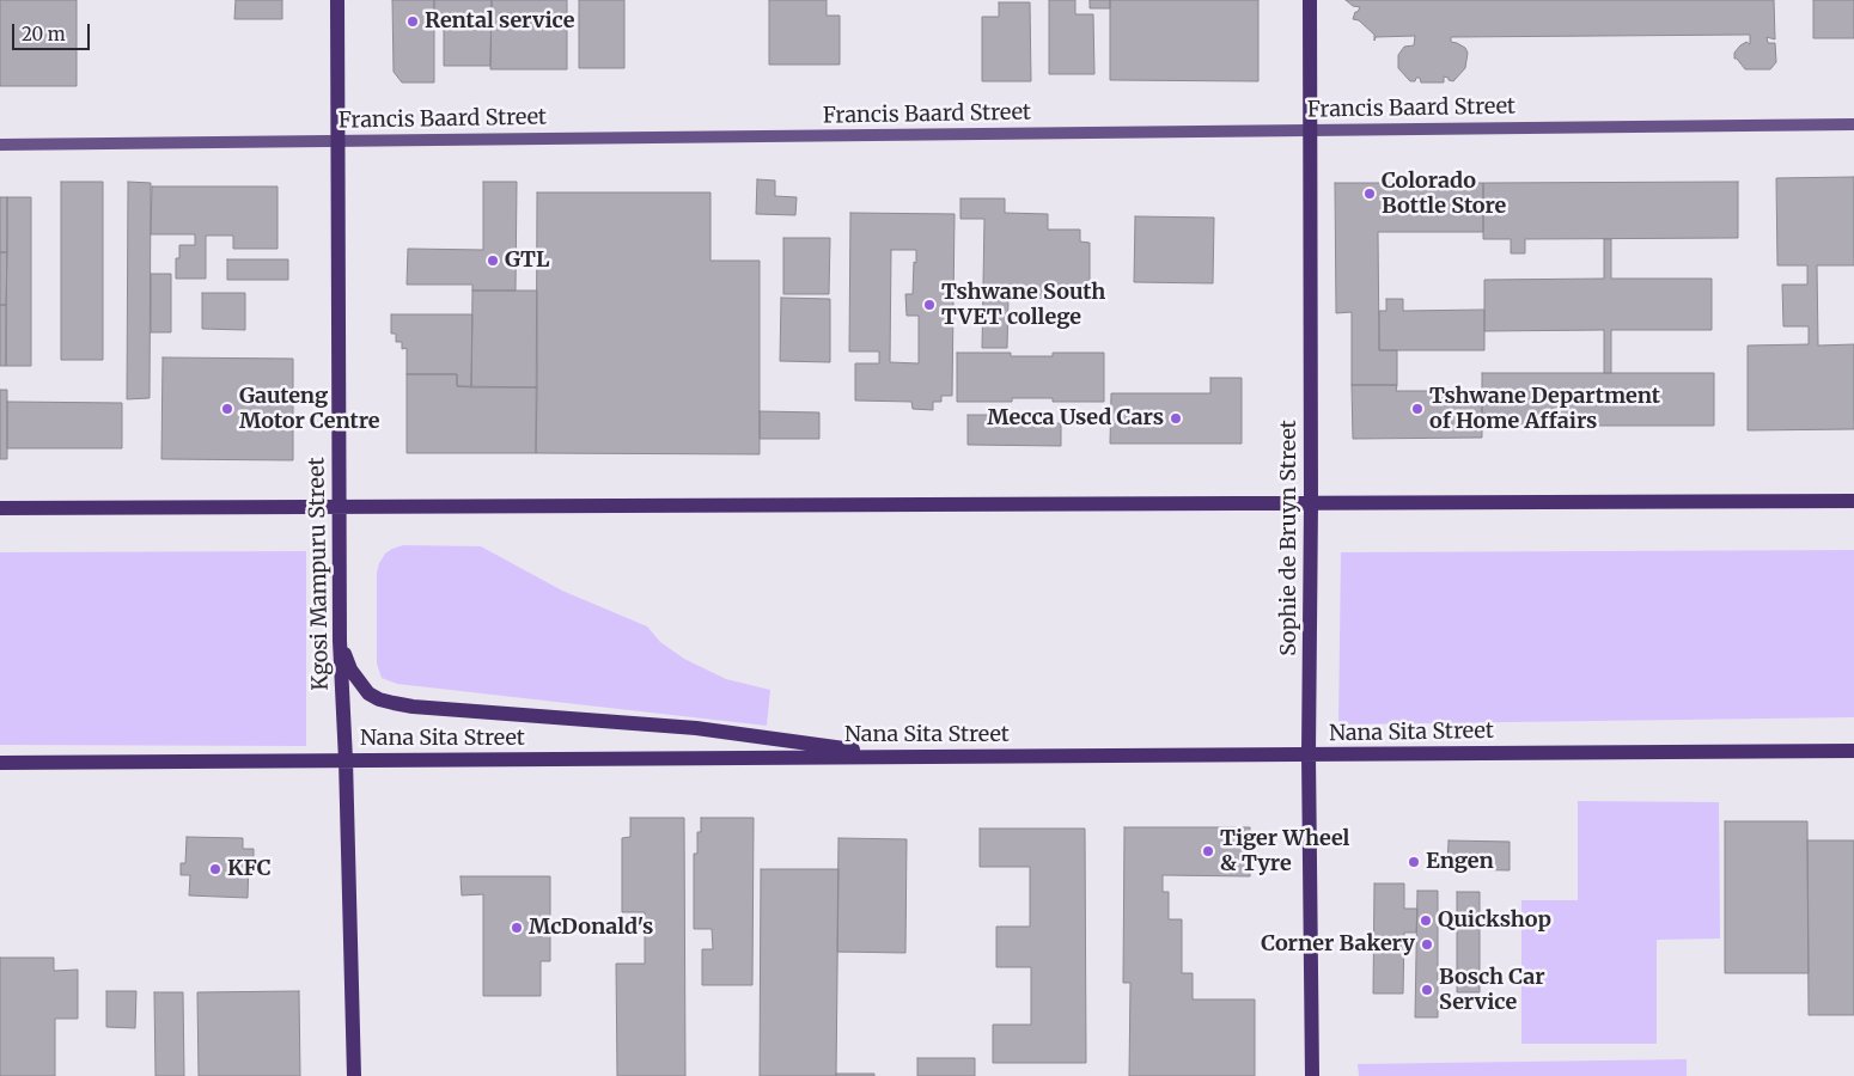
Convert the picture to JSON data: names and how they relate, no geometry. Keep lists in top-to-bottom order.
{
  "streets": {
    "main road": ["Sophie de Bruyn Street", "Kgosi Mampuru Street", "Nana Sita Street"],
    "street": ["Francis Baard Street"]
  },
  "crossings": [
    ["Francis Baard Street", "Sophie de Bruyn Street"],
    ["Francis Baard Street", "Kgosi Mampuru Street"],
    ["Sophie de Bruyn Street", "Nana Sita Street"],
    ["Kgosi Mampuru Street", "Nana Sita Street"]
  ],
  "places": [
    "Rental service",
    "Colorado Bottle Store",
    "GTL",
    "Tshwane South TVET college",
    "Gauteng Motor Centre",
    "Tshwane Department of Home Affairs",
    "Mecca Used Cars",
    "Tiger Wheel & Tyre",
    "Engen",
    "KFC",
    "Quickshop",
    "McDonald's",
    "Corner Bakery",
    "Bosch Car Service"
  ],
  "scale_bar": "20 m"
}
